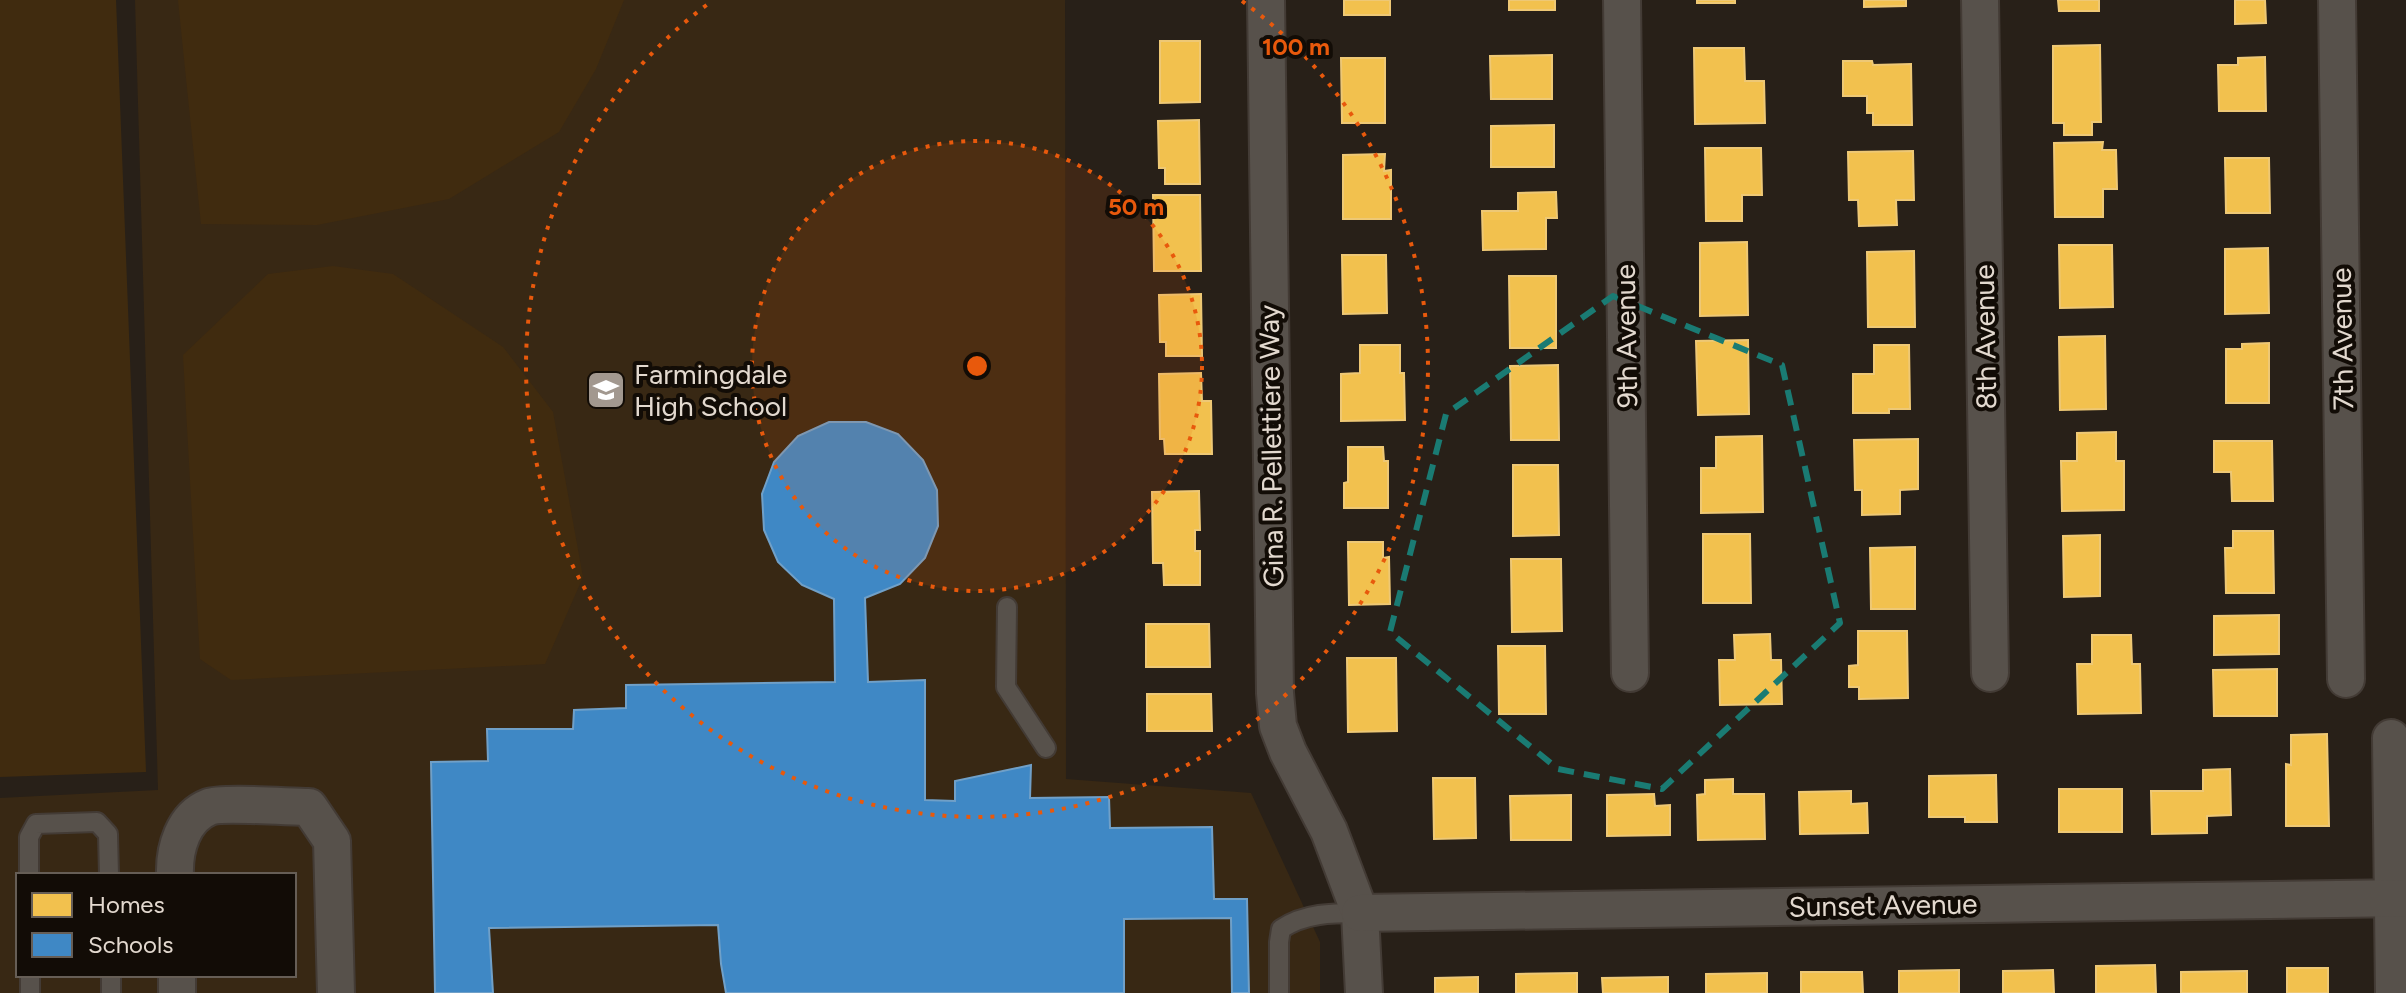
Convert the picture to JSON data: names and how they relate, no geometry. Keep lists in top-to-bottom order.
{
  "streets": {
    "street": [
      "9th Avenue",
      "8th Avenue",
      "7th Avenue",
      "Gina R. Pellettiere Way",
      "Sunset Avenue"
    ]
  },
  "crossings": [
    ["Gina R. Pellettiere Way", "Sunset Avenue"]
  ],
  "places": {
    "school or university": ["Farmingdale High School"]
  },
  "legend": ["Homes", "Schools"],
  "rings": ["100 m", "50 m"]
}
